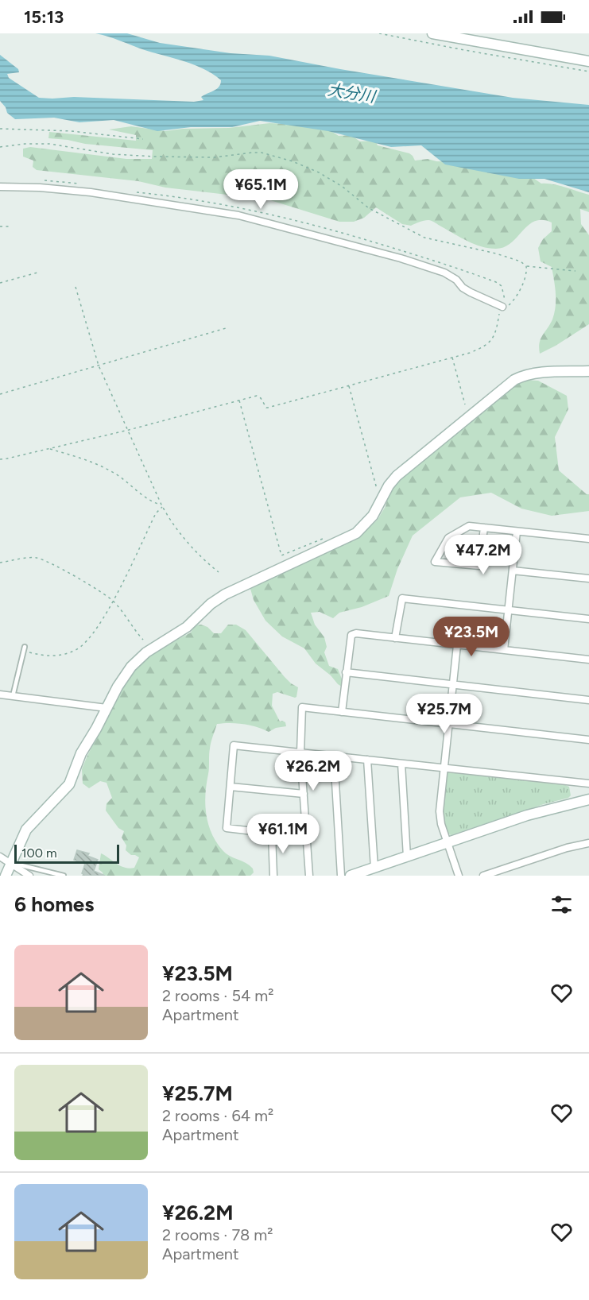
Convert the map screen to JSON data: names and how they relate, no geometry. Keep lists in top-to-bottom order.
{
  "water": ["大分川"],
  "scale_bar": "100 m",
  "page": {
    "status": "15:13",
    "price": [
      "¥65.1M",
      "¥47.2M",
      "¥23.5M",
      "¥25.7M",
      "¥26.2M",
      "¥61.1M"
    ],
    "scale": "100 m",
    "heading": "6 homes",
    "list": [
      {
        "name": "¥23.5M",
        "note": "2 rooms · 54 m² · Apartment"
      },
      {
        "name": "¥25.7M",
        "note": "2 rooms · 64 m² · Apartment"
      },
      {
        "name": "¥26.2M",
        "note": "2 rooms · 78 m² · Apartment"
      }
    ]
  }
}
